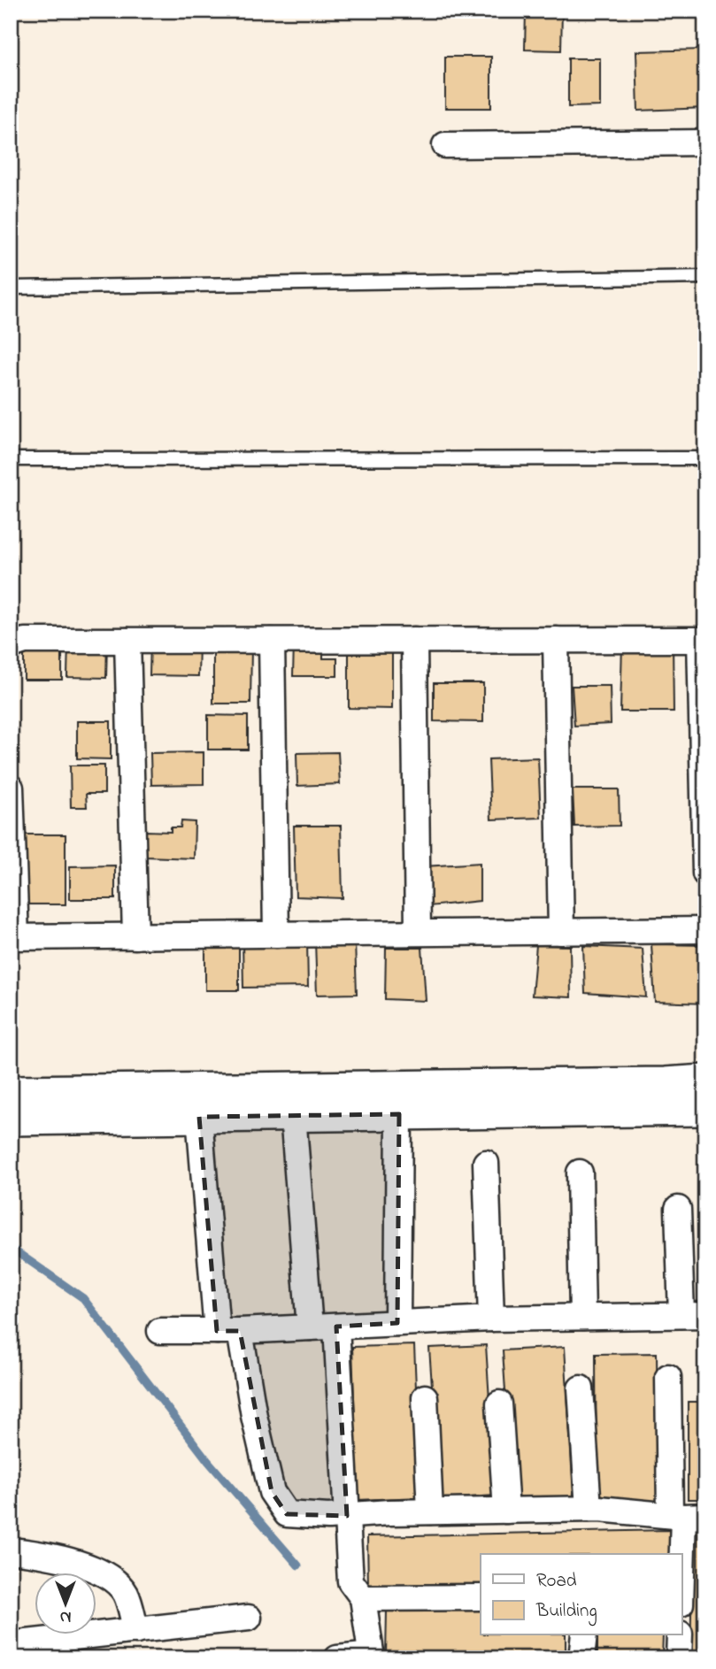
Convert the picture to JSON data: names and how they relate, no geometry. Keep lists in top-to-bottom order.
{
  "legend": ["Road", "Building"],
  "north": "bottom"
}
